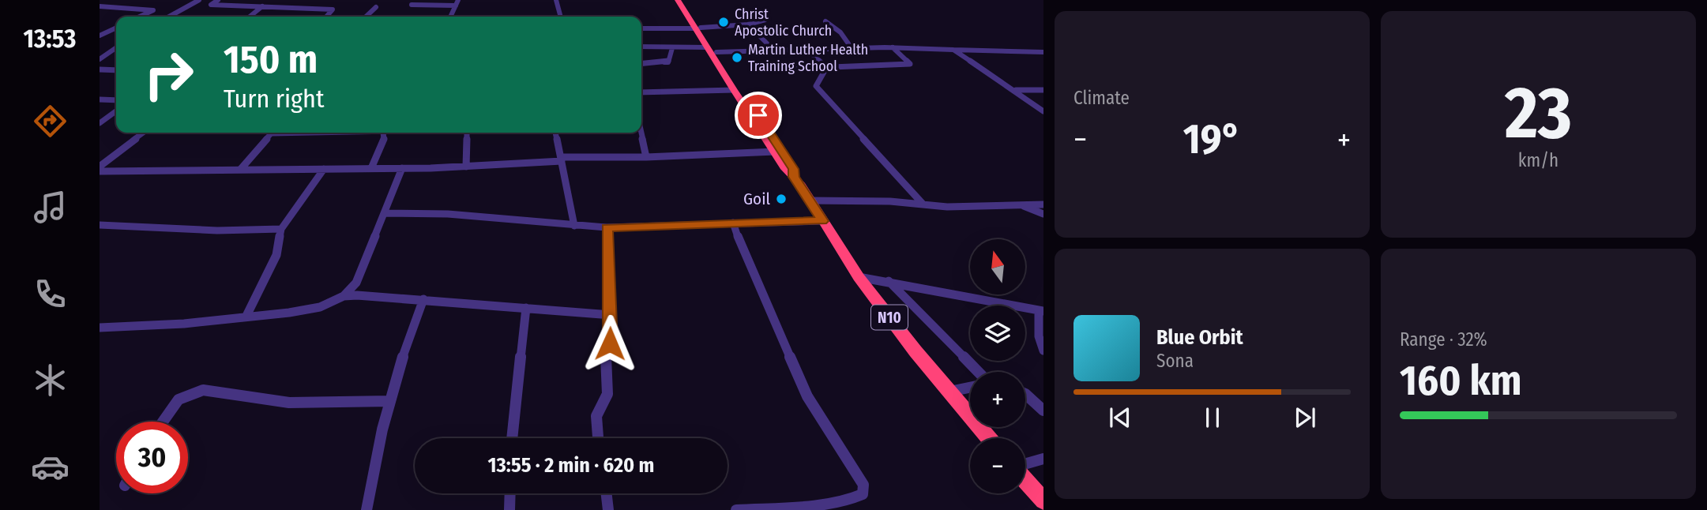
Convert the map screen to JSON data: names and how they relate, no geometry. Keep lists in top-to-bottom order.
{
  "streets": {
    "highway": ["N10"]
  },
  "places": ["Christ Apostolic Church", "Martin Luther Health Training School", "Goil"],
  "north": "top",
  "page": {
    "tabs": "13:53",
    "tile": [
      "Climate",
      ["23", "km/h"],
      ["Range · 32%", "160 km"]
    ],
    "turn": ["150 m", "Turn right"],
    "heat": ["−", "19°", "+"],
    "map_buttons": ["+", "−"],
    "song": ["Blue Orbit", "Sona"],
    "limit": "30",
    "trip": "13:55 · 2 min · 620 m"
  }
}
